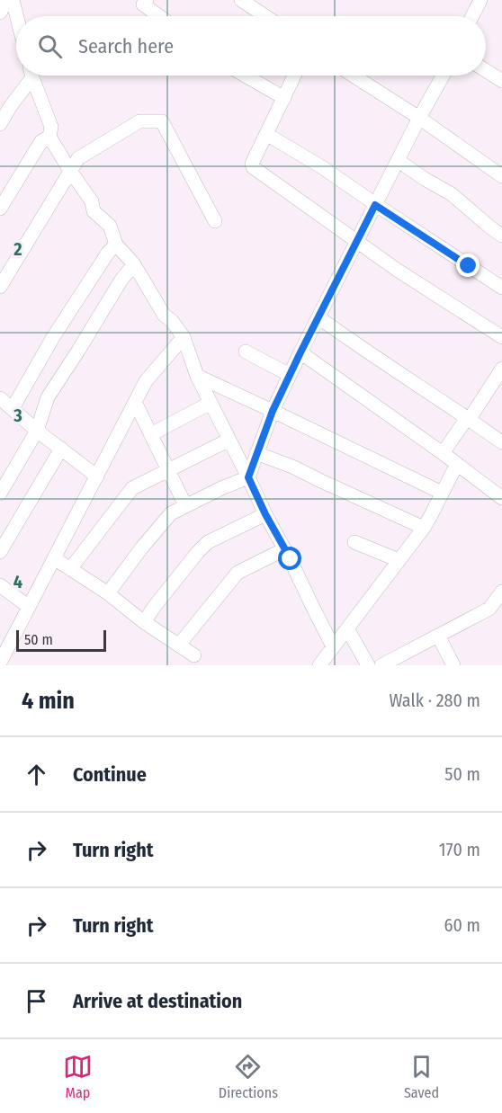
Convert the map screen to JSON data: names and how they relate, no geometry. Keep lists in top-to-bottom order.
{
  "scale_bar": "50 m",
  "page": {
    "search": "Search here",
    "scale": "50 m",
    "heading": ["4 min", "Walk · 280 m"],
    "list": [
      ["Continue", "50 m"],
      ["Turn right", "170 m"],
      ["Turn right", "60 m"],
      "Arrive at destination"
    ],
    "nav": ["Map", "Directions", "Saved"]
  },
  "grid": {
    "rows": ["2", "3", "4"]
  }
}
